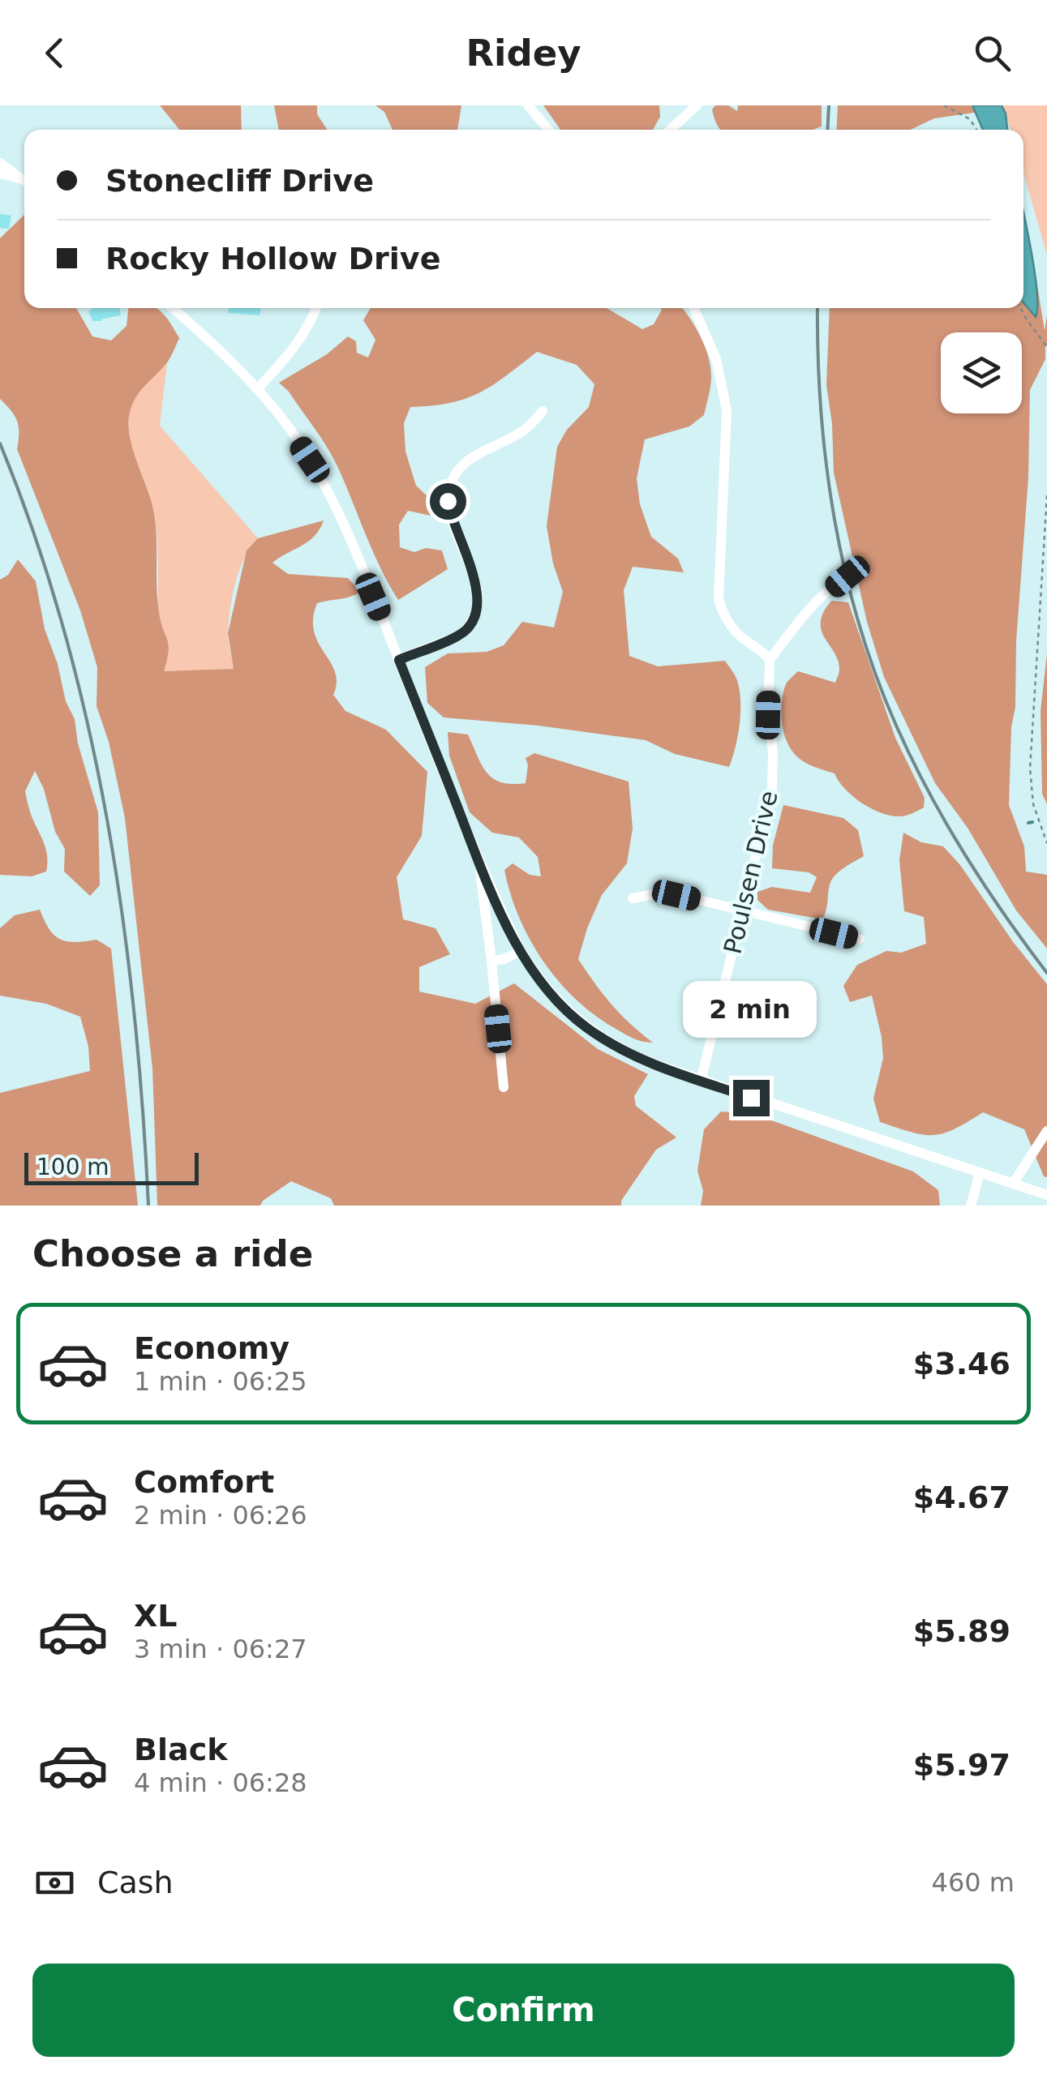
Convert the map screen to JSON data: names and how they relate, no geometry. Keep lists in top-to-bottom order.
{
  "streets": {
    "street": ["Poulsen Drive"]
  },
  "scale_bar": "100 m",
  "page": {
    "header": "Ridey",
    "banner": ["Stonecliff Drive", "Rocky Hollow Drive"],
    "bubble": "2 min",
    "scale": "100 m",
    "heading": "Choose a ride",
    "list": [
      {
        "name": "Economy",
        "note": "1 min · 06:25",
        "value": "$3.46"
      },
      {
        "name": "Comfort",
        "note": "2 min · 06:26",
        "value": "$4.67"
      },
      {
        "name": "XL",
        "note": "3 min · 06:27",
        "value": "$5.89"
      },
      {
        "name": "Black",
        "note": "4 min · 06:28",
        "value": "$5.97"
      }
    ],
    "pay": ["Cash", "460 m"],
    "buttons": "Confirm"
  }
}
